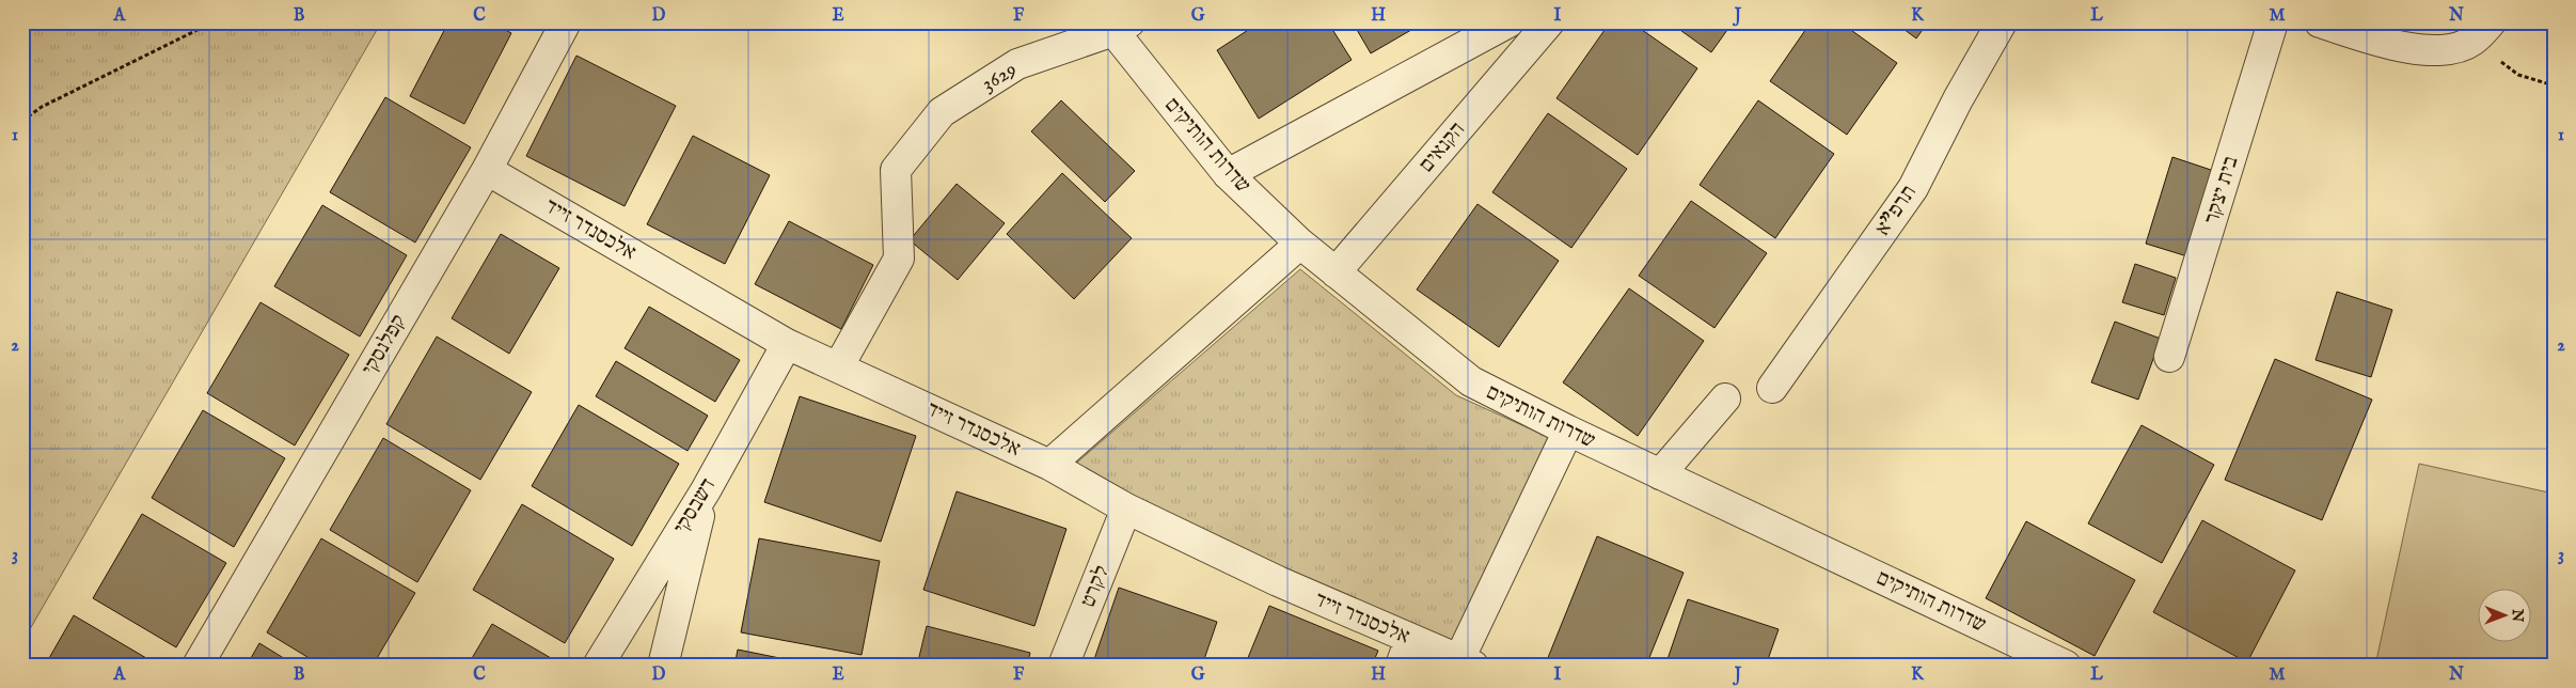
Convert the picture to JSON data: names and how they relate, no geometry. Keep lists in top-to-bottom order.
{
  "streets": {
    "street": [
      "3629",
      "שדרות הותיקים",
      "הקנאים",
      "בית יצקר",
      "תרפ\"א",
      "אלכסנדר זייד",
      "קפלנסקי",
      "דשבסקי",
      "לקרט"
    ]
  },
  "crossings": [
    ["3629", "שדרות הותיקים"],
    ["3629", "אלכסנדר זייד"],
    ["שדרות הותיקים", "הקנאים"],
    ["אלכסנדר זייד", "קפלנסקי"],
    ["אלכסנדר זייד", "דשבסקי"],
    ["אלכסנדר זייד", "לקרט"]
  ],
  "north": "right",
  "grid": {
    "columns": [
      "A",
      "B",
      "C",
      "D",
      "E",
      "F",
      "G",
      "H",
      "I",
      "J",
      "K",
      "L",
      "M",
      "N"
    ],
    "rows": ["1", "2", "3"]
  }
}
